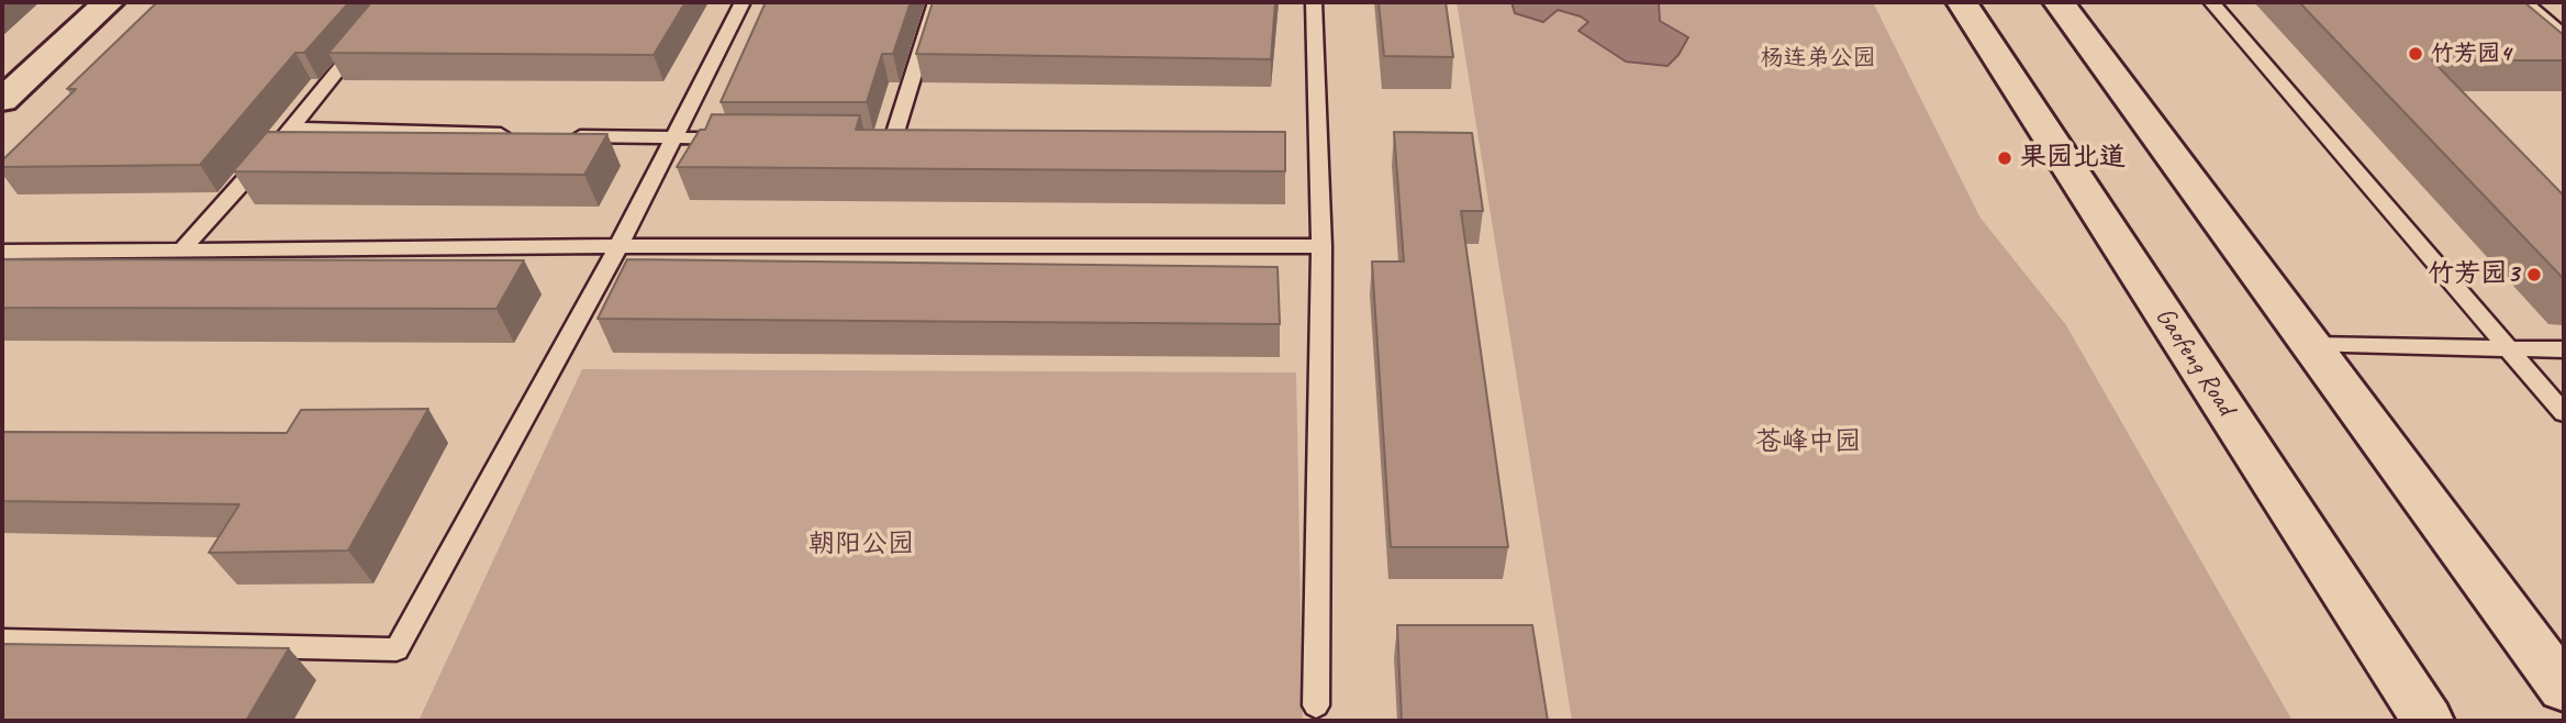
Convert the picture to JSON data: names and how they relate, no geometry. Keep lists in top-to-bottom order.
{
  "streets": {
    "main road": ["Gaofeng Road"]
  },
  "parks": ["杨连弟公园", "苍峰中园", "朝阳公园"],
  "places": ["竹芳园4", "果园北道", "竹芳园3"]
}
